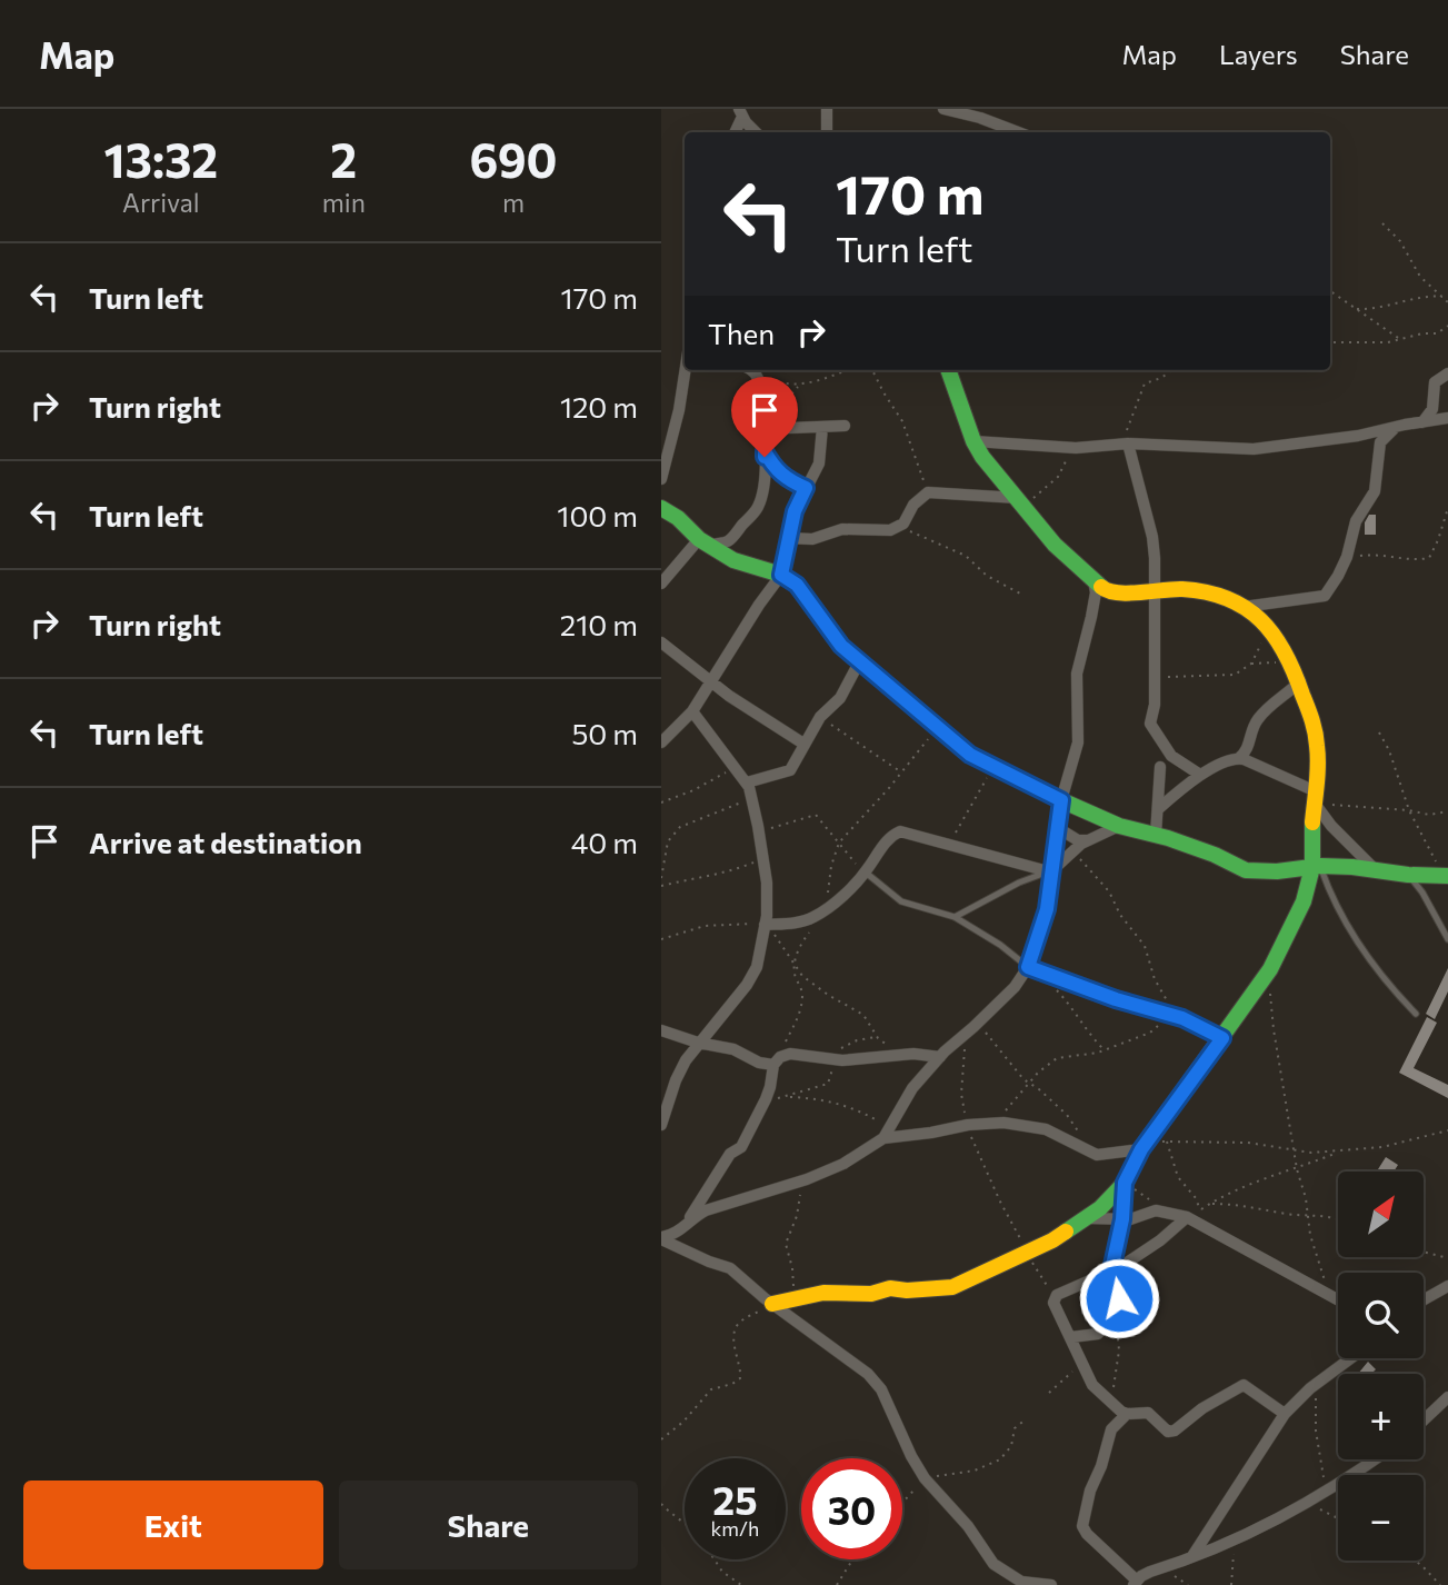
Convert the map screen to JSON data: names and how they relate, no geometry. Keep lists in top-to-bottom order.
{
  "north": "top right",
  "page": {
    "header": "Map",
    "nav": ["Map", "Layers", "Share"],
    "eta": [
      "13:32",
      "Arrival",
      "2",
      "min",
      "690",
      "m"
    ],
    "turn": ["170 m", "Turn left"],
    "list": [
      {
        "name": "Turn left",
        "value": "170 m"
      },
      {
        "name": "Turn right",
        "value": "120 m"
      },
      {
        "name": "Turn left",
        "value": "100 m"
      },
      {
        "name": "Turn right",
        "value": "210 m"
      },
      {
        "name": "Turn left",
        "value": "50 m"
      },
      {
        "name": "Arrive at destination",
        "value": "40 m"
      }
    ],
    "then": "Then",
    "map_buttons": ["+", "−"],
    "speed": "25 km/h",
    "limit": "30",
    "buttons": ["Exit", "Share"]
  }
}
